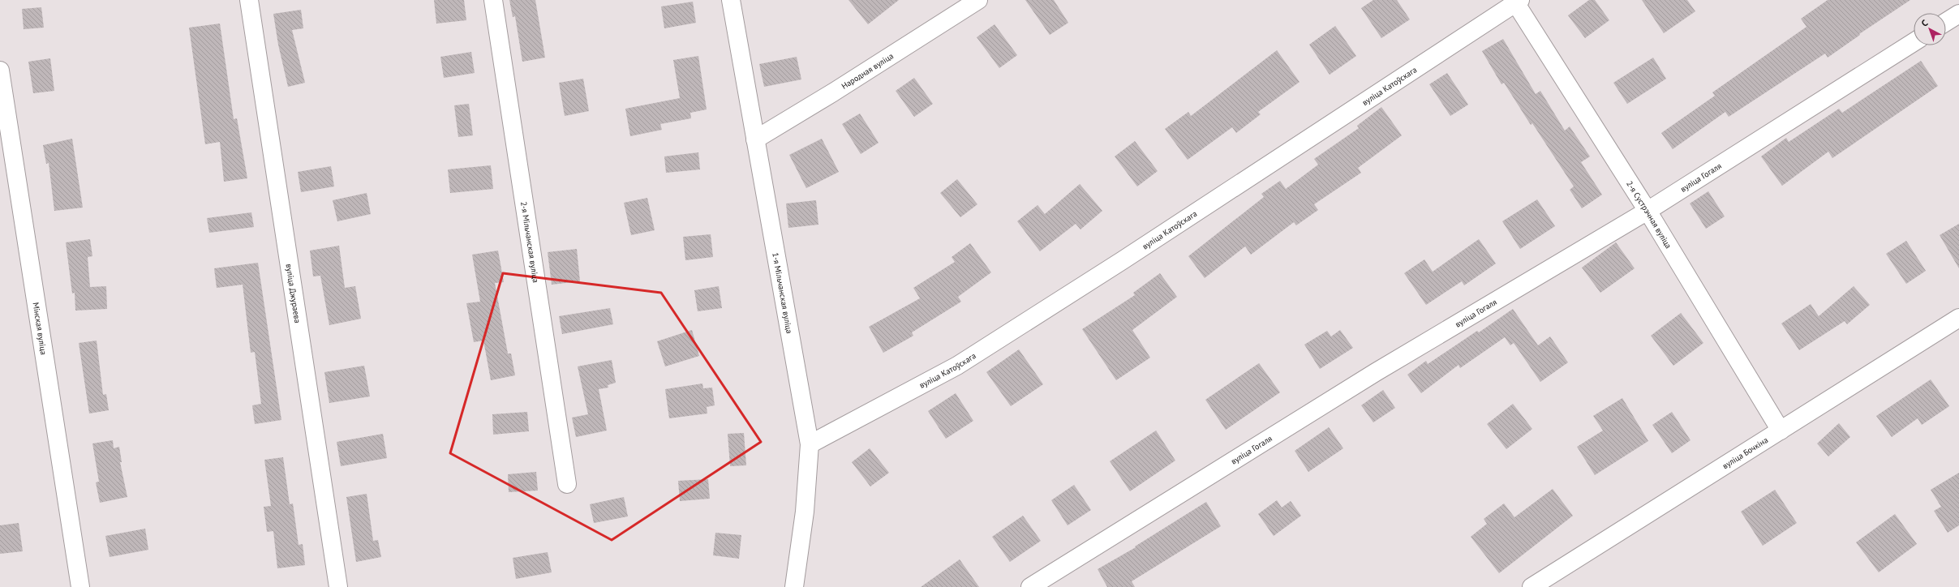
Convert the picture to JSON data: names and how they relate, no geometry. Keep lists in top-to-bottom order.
{
  "streets": {
    "street": [
      "Народная вуліца",
      "вуліца Катоўскага",
      "вуліца Гогаля",
      "2-я Сустрэчная вуліца",
      "2-я Мільчанская вуліца",
      "1-я Мільчанская вуліца",
      "вуліца Джураева",
      "Мінская вуліца",
      "вуліца Бочкіна"
    ]
  },
  "crossings": [
    ["Народная вуліца", "1-я Мільчанская вуліца"],
    ["вуліца Катоўскага", "2-я Сустрэчная вуліца"],
    ["вуліца Катоўскага", "1-я Мільчанская вуліца"],
    ["вуліца Гогаля", "2-я Сустрэчная вуліца"],
    ["2-я Сустрэчная вуліца", "вуліца Бочкіна"]
  ],
  "north": "top left"
}
